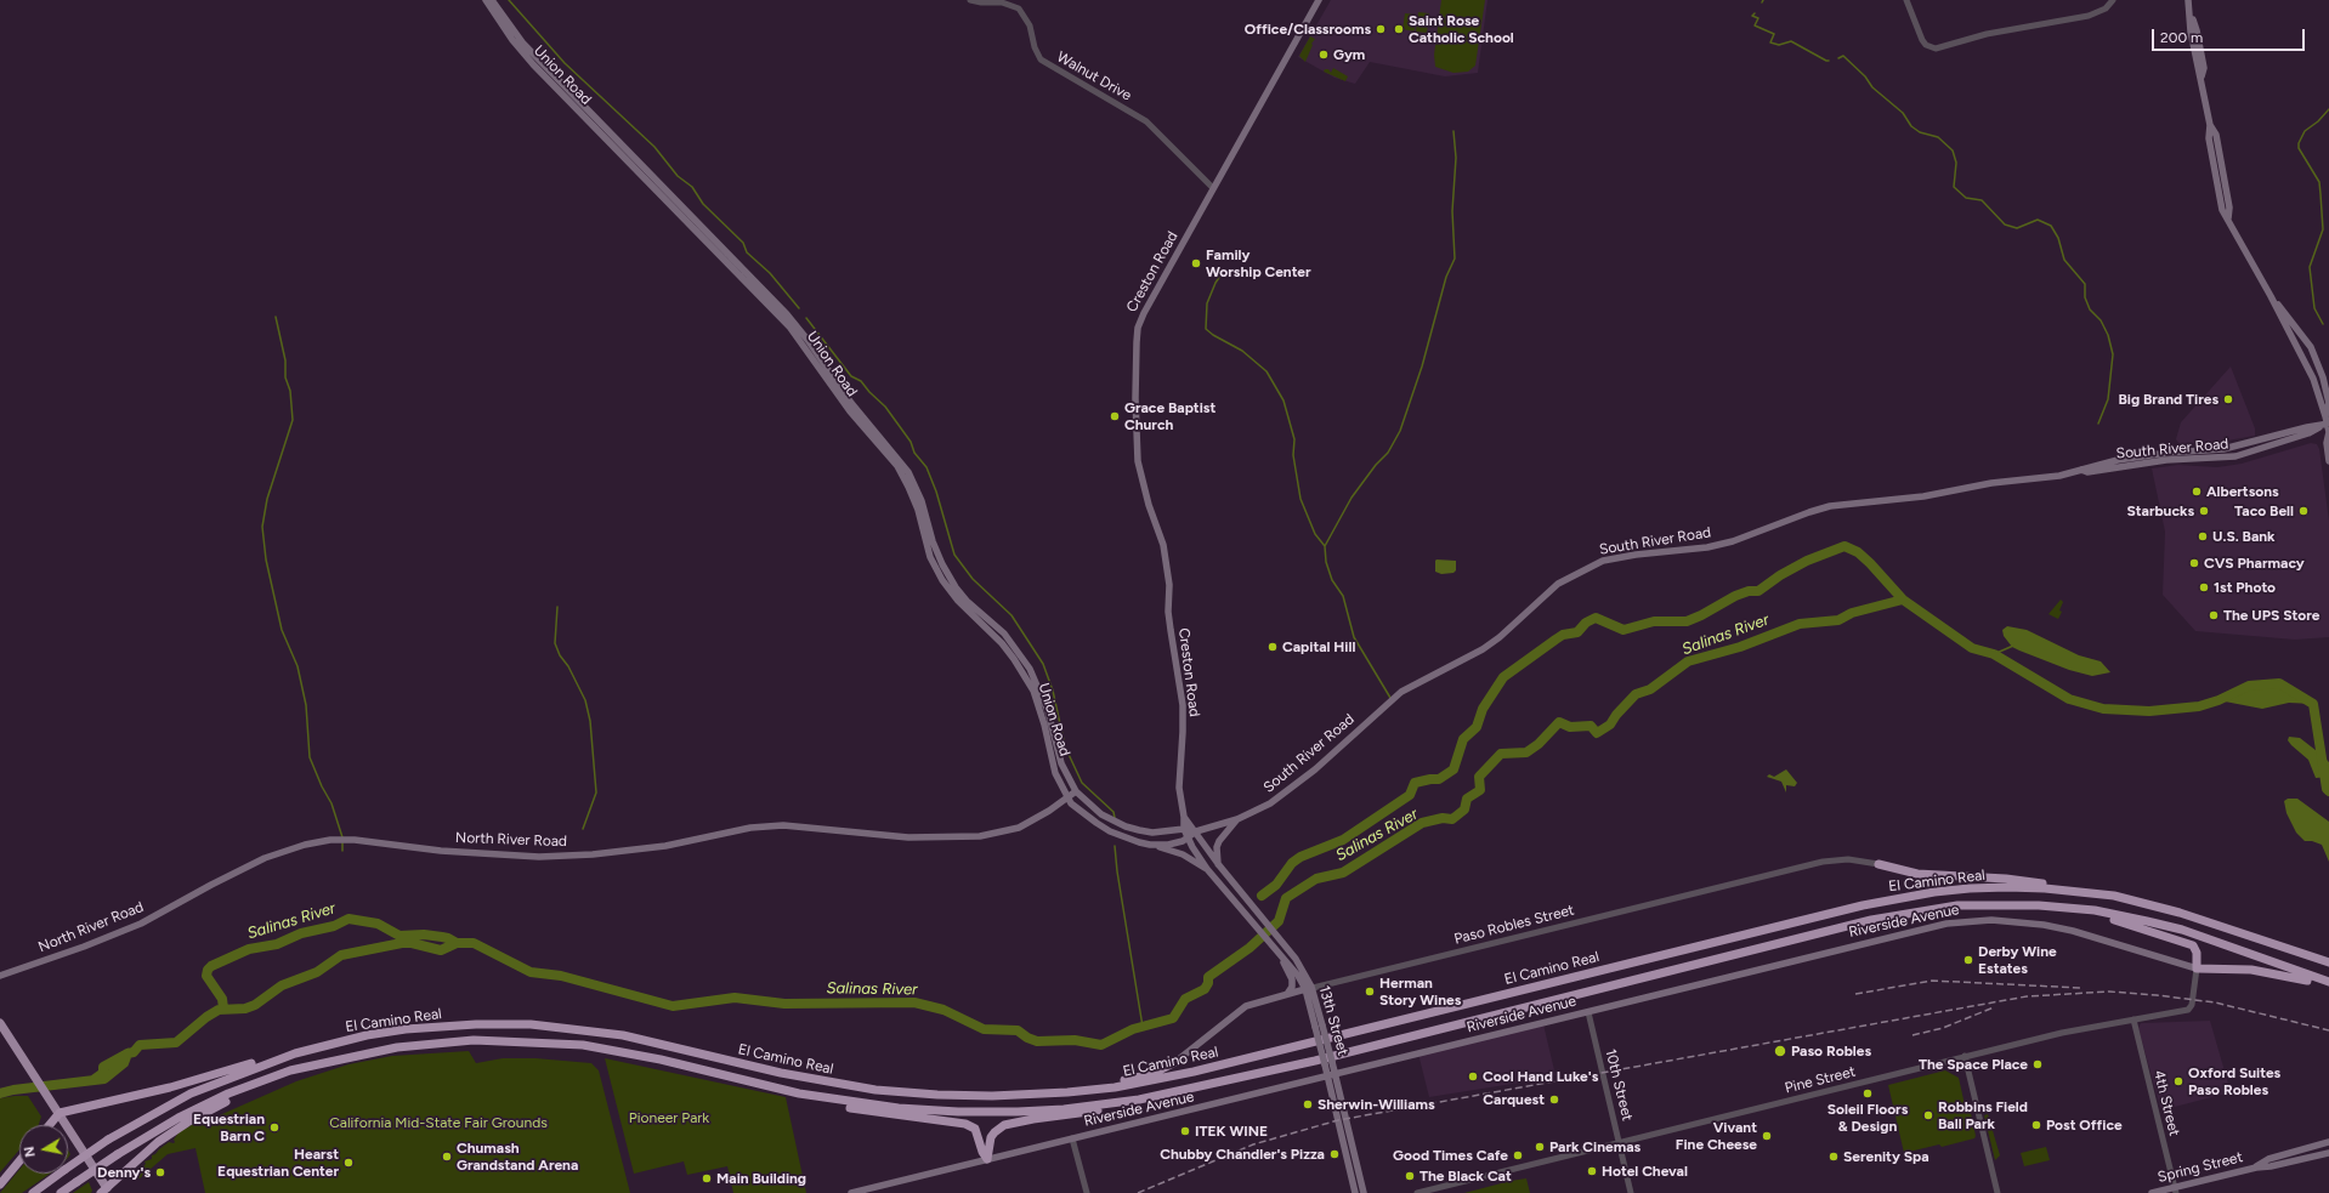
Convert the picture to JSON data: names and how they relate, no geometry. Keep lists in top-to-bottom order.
{
  "streets": {
    "highway": ["El Camino Real"],
    "main road": [
      "Union Road",
      "Creston Road",
      "South River Road",
      "North River Road",
      "Riverside Avenue",
      "Paso Robles Street",
      "13th Street",
      "Spring Street"
    ],
    "street": [
      "Walnut Drive",
      "Pine Street",
      "10th Street",
      "4th Street"
    ]
  },
  "crossings": [
    ["Union Road", "North River Road"],
    ["Walnut Drive", "Creston Road"],
    ["South River Road", "13th Street"],
    ["Riverside Avenue", "13th Street"],
    ["Riverside Avenue", "Pine Street"],
    ["Riverside Avenue", "10th Street"],
    ["Paso Robles Street", "13th Street"],
    ["Pine Street", "10th Street"],
    ["Pine Street", "4th Street"],
    ["4th Street", "Spring Street"]
  ],
  "water": ["Salinas River"],
  "parks": ["Pioneer Park", "California Mid-State Fair Grounds"],
  "places": [
    "Office/Classrooms",
    "Saint Rose Catholic School",
    "Gym",
    "Family Worship Center",
    "Big Brand Tires",
    "Grace Baptist Church",
    "Albertsons",
    "Starbucks",
    "Taco Bell",
    "U.S. Bank",
    "CVS Pharmacy",
    "1st Photo",
    "The UPS Store",
    "Capital Hill",
    "Derby Wine Estates",
    "Herman Story Wines",
    "Paso Robles",
    "The Space Place",
    "Cool Hand Luke's",
    "Oxford Suites Paso Robles",
    "Soleil Floors & Design",
    "Carquest",
    "Sherwin-Williams",
    "Robbins Field Ball Park",
    "Post Office",
    "Equestrian Barn C",
    "ITEK WINE",
    "Vivant Fine Cheese",
    "Park Cinemas",
    "Chubby Chandler's Pizza",
    "Good Times Cafe",
    "Chumash Grandstand Arena",
    "Serenity Spa",
    "Hearst Equestrian Center",
    "Hotel Cheval",
    "Denny's",
    "The Black Cat",
    "Main Building"
  ],
  "scale_bar": "200 m",
  "north": "left"
}
